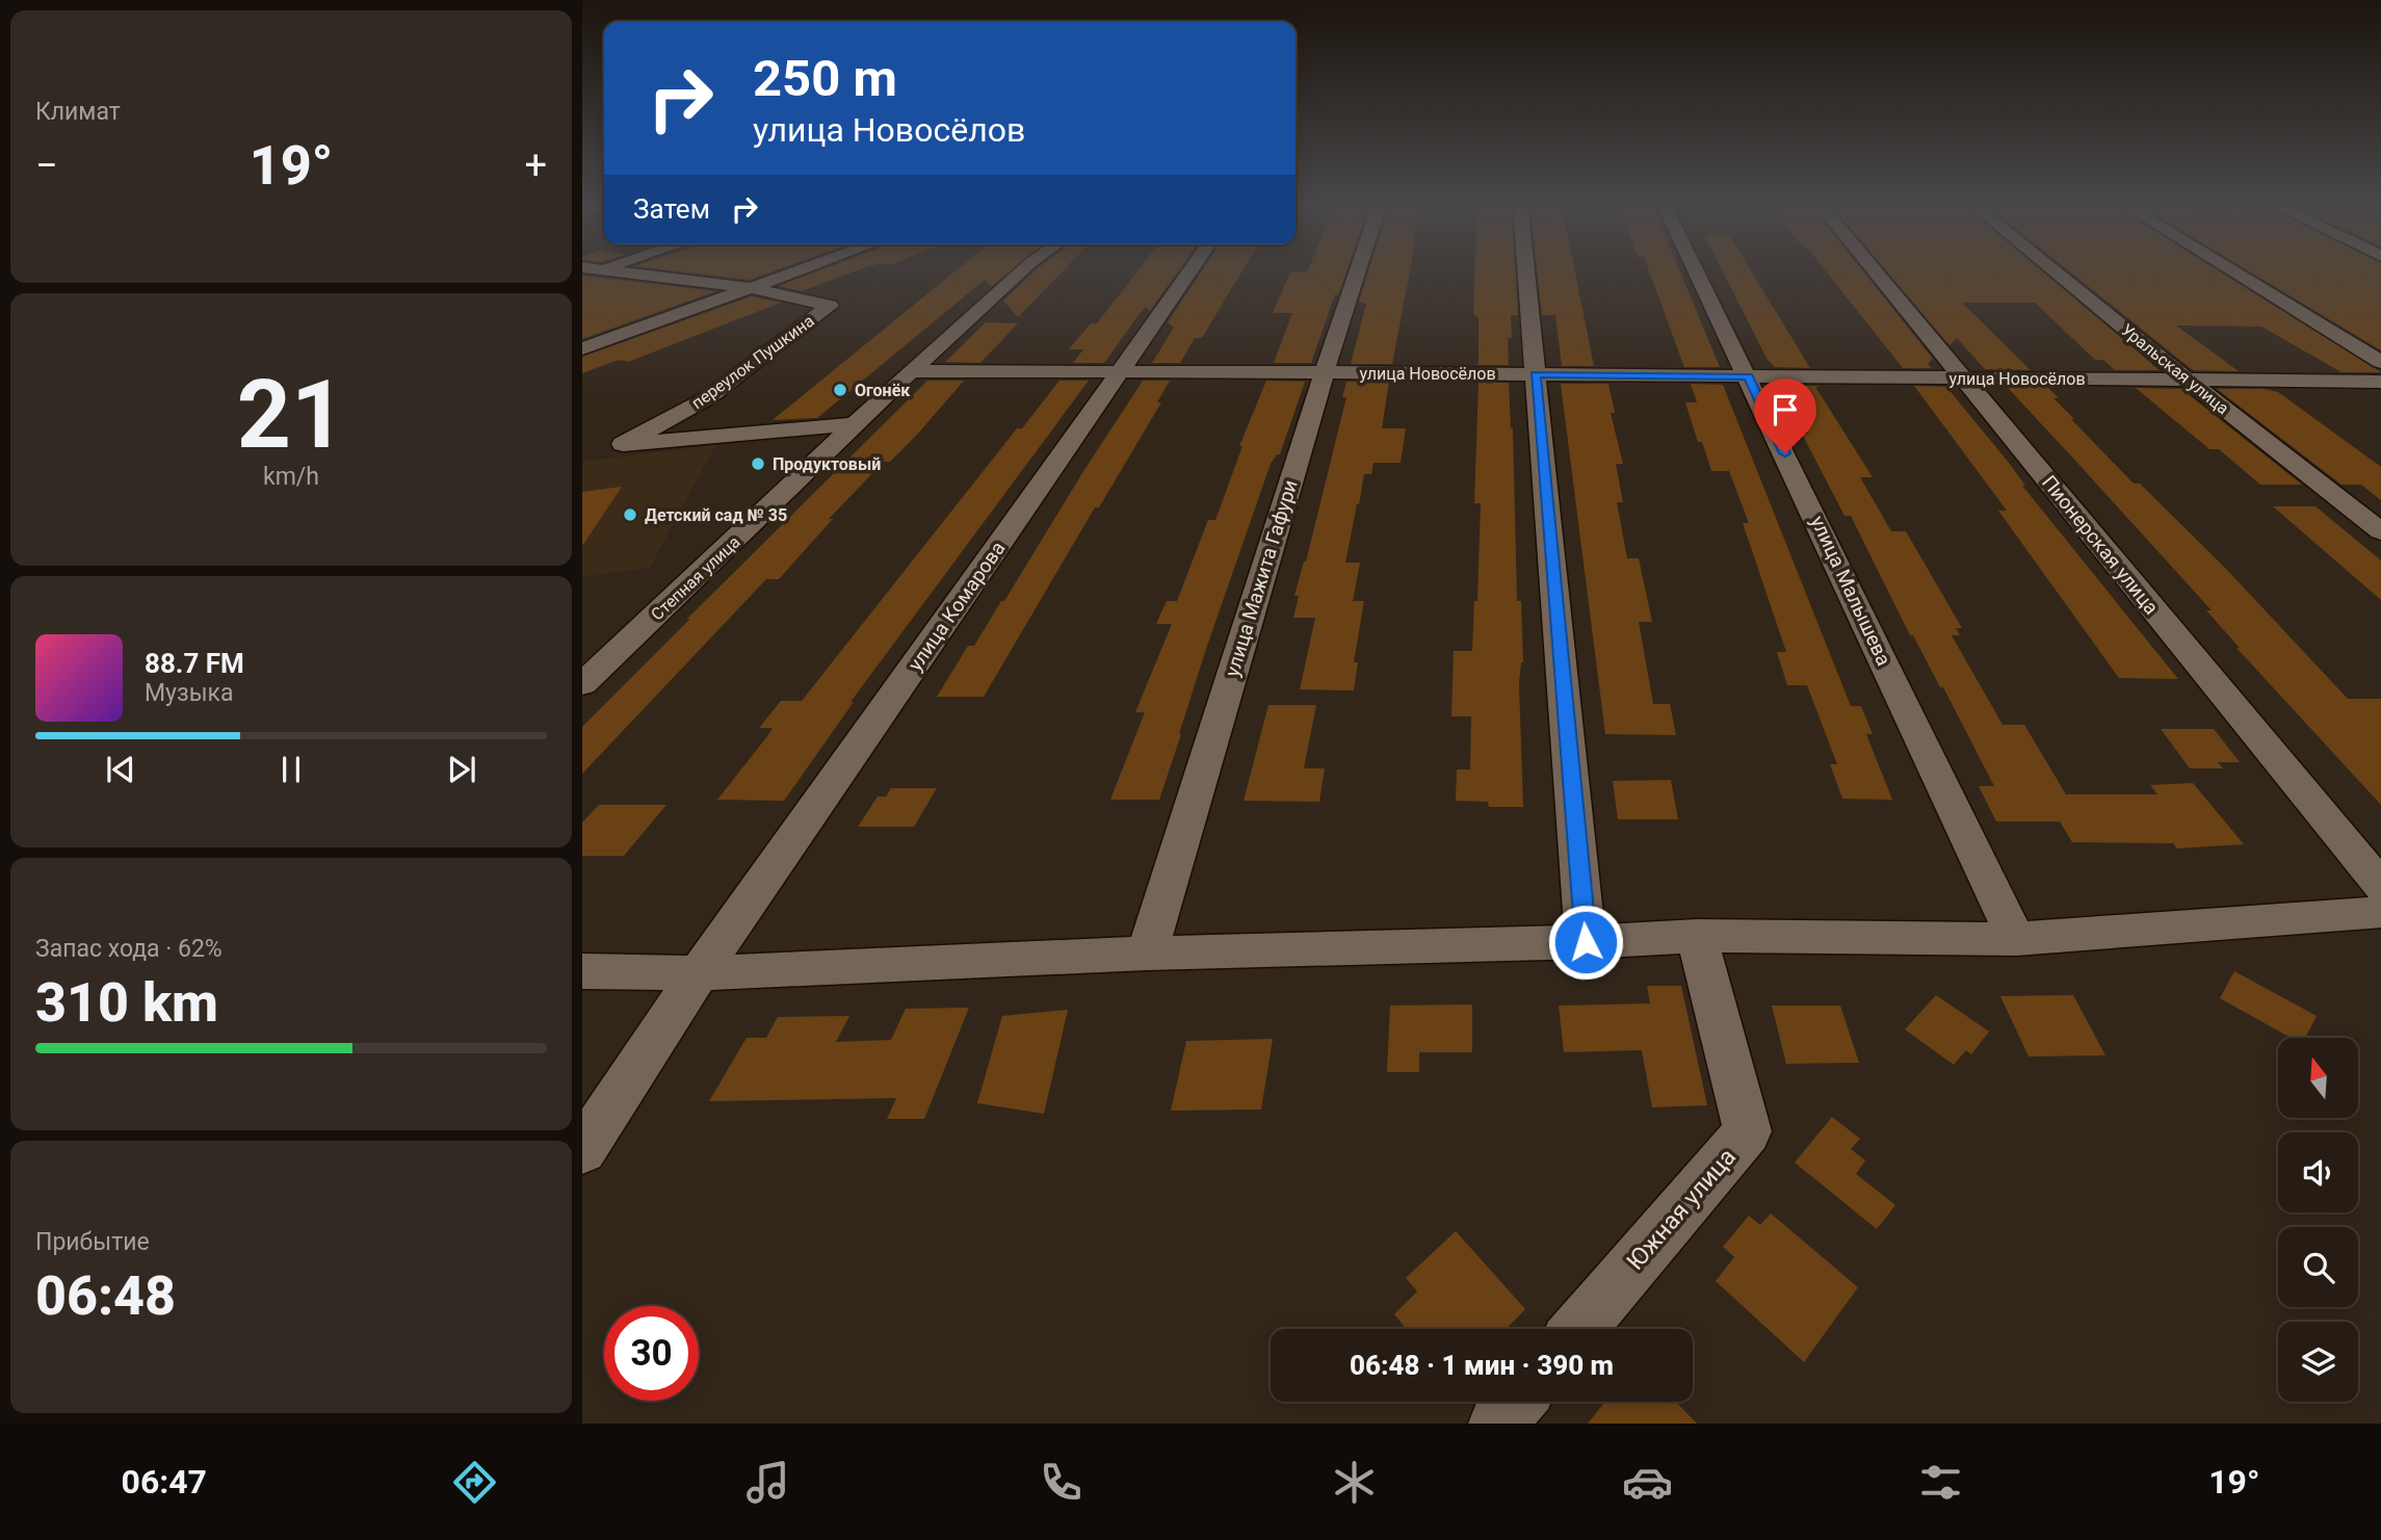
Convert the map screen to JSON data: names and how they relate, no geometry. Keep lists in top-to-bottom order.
{
  "streets": {
    "street": [
      "переулок Пушкина",
      "Уральская улица",
      "улица Новосёлов",
      "Пионерская улица",
      "Степная улица",
      "улица Мажита Гафури",
      "улица Малышева",
      "улица Комарова",
      "Южная улица"
    ]
  },
  "crossings": [
    ["переулок Пушкина", "Степная улица"],
    ["Уральская улица", "улица Новосёлов"],
    ["улица Новосёлов", "Пионерская улица"],
    ["улица Новосёлов", "Степная улица"],
    ["улица Новосёлов", "улица Мажита Гафури"],
    ["улица Новосёлов", "улица Малышева"],
    ["улица Новосёлов", "улица Комарова"]
  ],
  "places": ["Огонёк", "Продуктовый", "Детский сад № 35"],
  "north": "top",
  "page": {
    "tile": [
      "Климат",
      ["21", "km/h"],
      ["Запас хода · 62%", "310 km"],
      ["Прибытие", "06:48"]
    ],
    "turn": ["250 m", "улица Новосёлов"],
    "heat": ["−", "19°", "+"],
    "then": "Затем",
    "song": ["88.7 FM", "Музыка"],
    "limit": "30",
    "trip": "06:48 · 1 мин · 390 m",
    "tabs": ["06:47", "19°"]
  }
}
